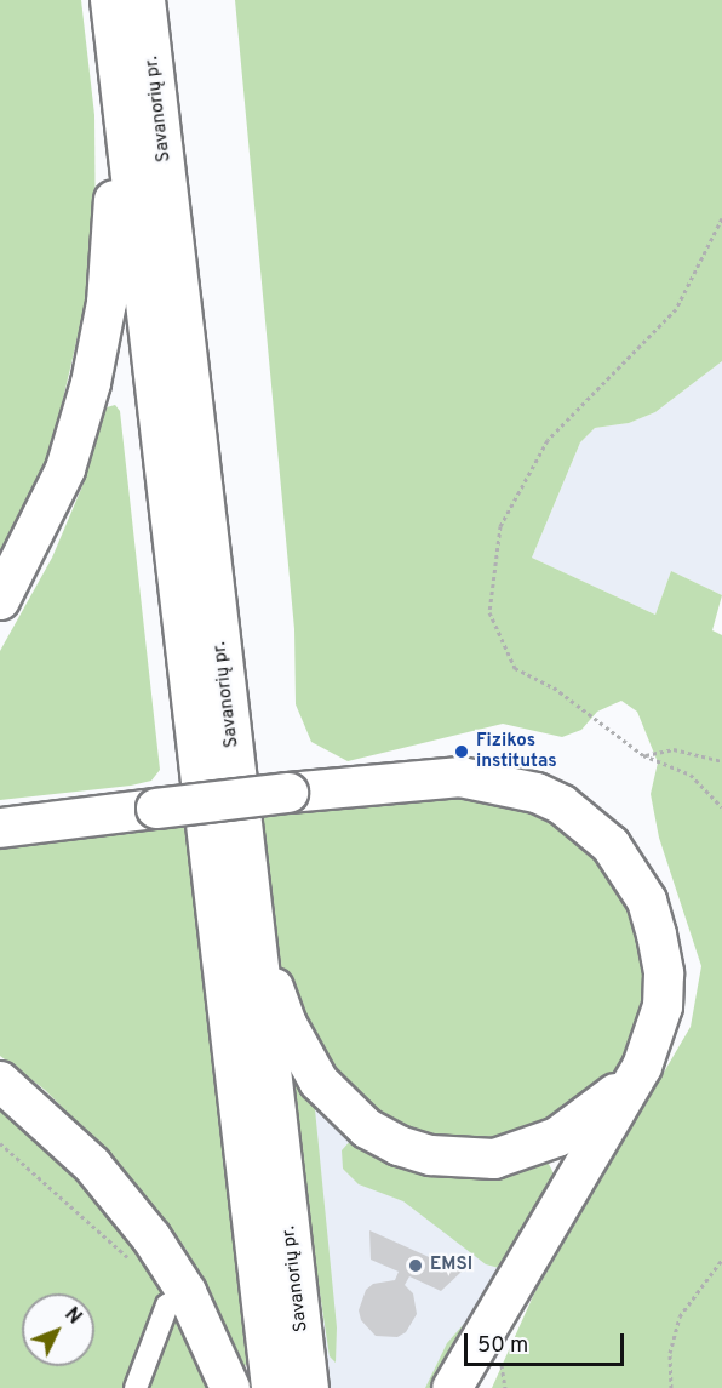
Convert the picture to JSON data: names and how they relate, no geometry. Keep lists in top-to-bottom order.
{
  "streets": {
    "highway": ["Savanorių pr."]
  },
  "places": ["Fizikos institutas", "EMSI"],
  "scale_bar": "50 m",
  "north": "top right"
}
